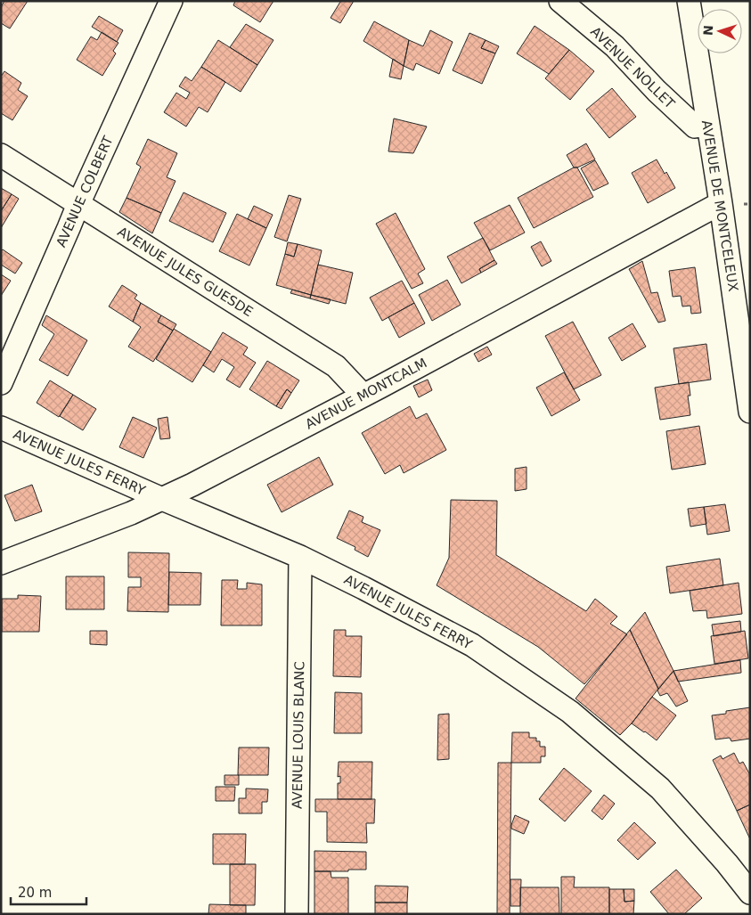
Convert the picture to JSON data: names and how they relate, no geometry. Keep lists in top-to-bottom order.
{
  "streets": {
    "street": [
      "AVENUE NOLLET",
      "AVENUE COLBERT",
      "AVENUE DE MONTCELEUX",
      "AVENUE JULES GUESDE",
      "AVENUE MONTCALM",
      "AVENUE JULES FERRY",
      "AVENUE LOUIS BLANC"
    ]
  },
  "crossings": [
    ["AVENUE NOLLET", "AVENUE DE MONTCELEUX"],
    ["AVENUE COLBERT", "AVENUE JULES GUESDE"],
    ["AVENUE DE MONTCELEUX", "AVENUE MONTCALM"],
    ["AVENUE JULES GUESDE", "AVENUE MONTCALM"],
    ["AVENUE MONTCALM", "AVENUE JULES FERRY"],
    ["AVENUE JULES FERRY", "AVENUE LOUIS BLANC"]
  ],
  "scale_bar": "20 m",
  "north": "left"
}
